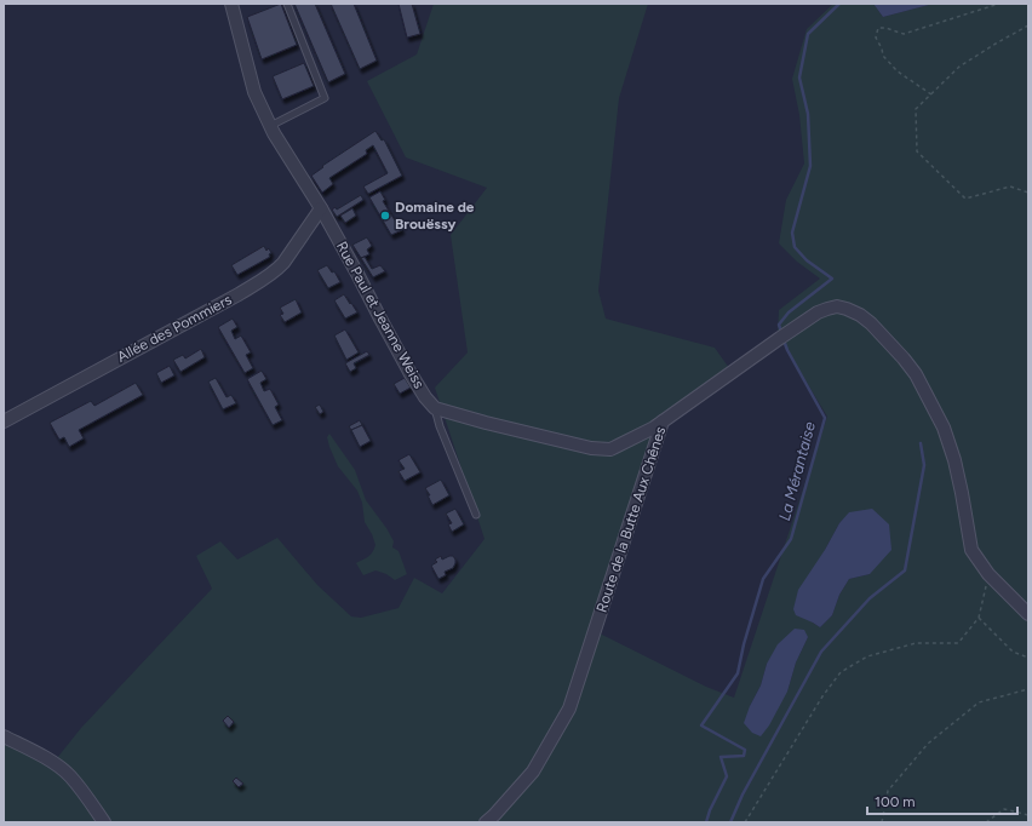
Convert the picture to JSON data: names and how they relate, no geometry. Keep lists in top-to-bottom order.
{
  "streets": {
    "street": ["Rue Paul et Jeanne Weiss", "Allée des Pommiers", "Route de la Butte Aux Chênes"]
  },
  "crossings": [
    ["Rue Paul et Jeanne Weiss", "Allée des Pommiers"]
  ],
  "water": ["La Mérantaise"],
  "places": ["Domaine de Brouëssy"],
  "scale_bar": "100 m"
}
